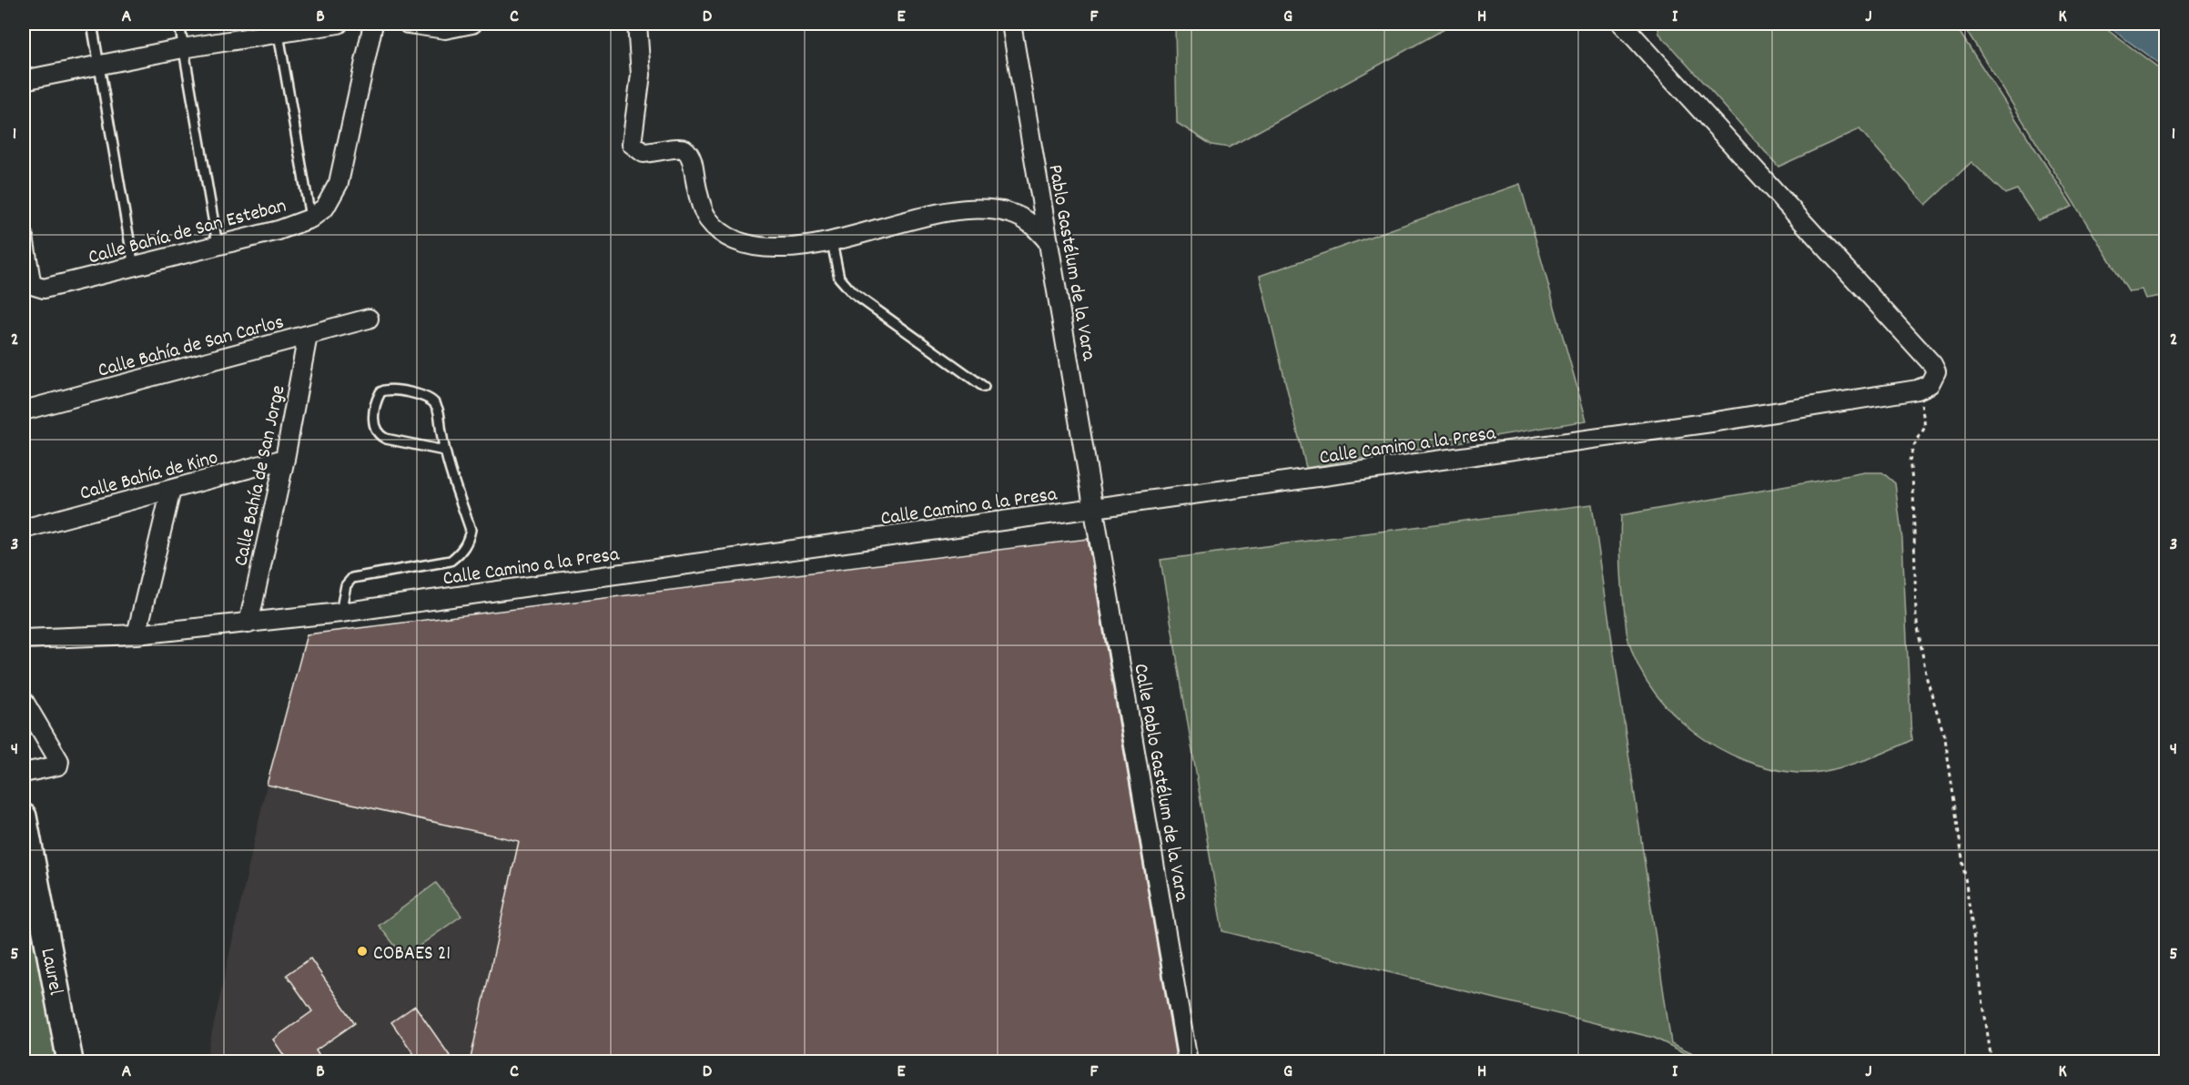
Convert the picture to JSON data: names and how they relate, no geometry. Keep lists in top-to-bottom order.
{
  "streets": {
    "street": [
      "Calle Bahía de San Esteban",
      "Pablo Gastélum de la Vara",
      "Calle Bahía de San Carlos",
      "Calle Camino a la Presa",
      "Calle Bahía de Kino",
      "Calle Bahía de San Jorge",
      "Calle Pablo Gastélum de la Vara",
      "Laurel"
    ]
  },
  "crossings": [
    ["Pablo Gastélum de la Vara", "Calle Camino a la Presa"],
    ["Pablo Gastélum de la Vara", "Calle Pablo Gastélum de la Vara"],
    ["Calle Bahía de San Carlos", "Calle Bahía de San Jorge"],
    ["Calle Camino a la Presa", "Calle Bahía de San Jorge"],
    ["Calle Camino a la Presa", "Calle Pablo Gastélum de la Vara"],
    ["Calle Bahía de Kino", "Calle Bahía de San Jorge"]
  ],
  "places": ["COBAES 21"],
  "grid": {
    "columns": [
      "A",
      "B",
      "C",
      "D",
      "E",
      "F",
      "G",
      "H",
      "I",
      "J",
      "K"
    ],
    "rows": [
      "1",
      "2",
      "3",
      "4",
      "5"
    ]
  }
}
